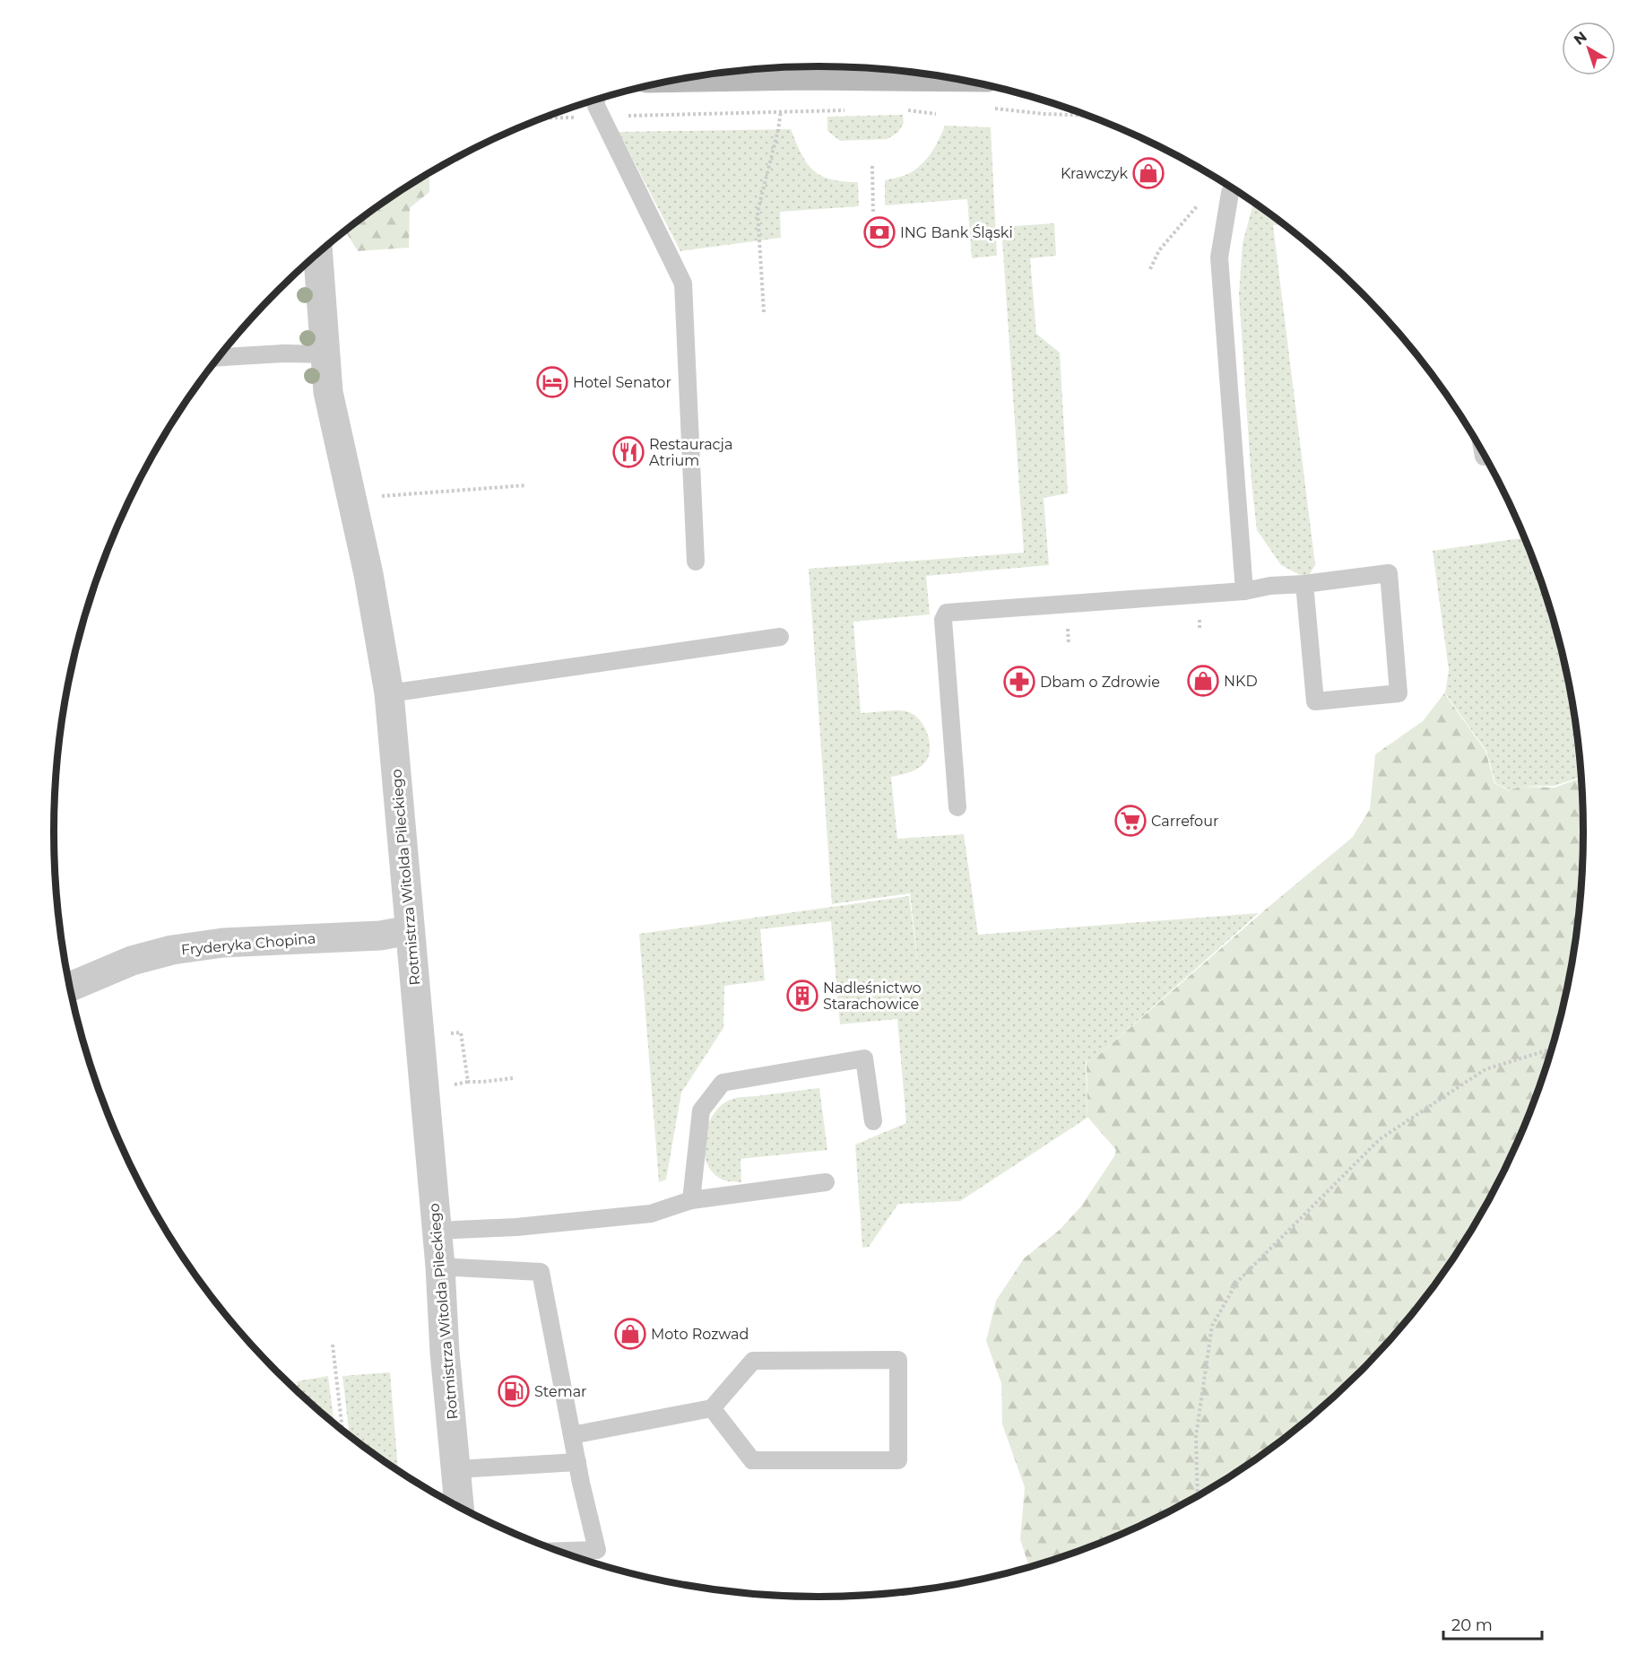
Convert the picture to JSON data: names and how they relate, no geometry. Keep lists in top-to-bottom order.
{
  "streets": {
    "street": ["Rotmistrza Witolda Pileckiego", "Fryderyka Chopina"]
  },
  "crossings": [
    ["Rotmistrza Witolda Pileckiego", "Fryderyka Chopina"]
  ],
  "places": {
    "shop": ["Krawczyk", "NKD", "Moto Rozwad"],
    "bank": ["ING Bank Śląski"],
    "hotel": ["Hotel Senator"],
    "restaurant": ["Restauracja Atrium"],
    "pharmacy": ["Dbam o Zdrowie"],
    "supermarket": ["Carrefour"],
    "building": ["Nadleśnictwo Starachowice"],
    "fuel station": ["Stemar"]
  },
  "scale_bar": "20 m",
  "north": "top left"
}
